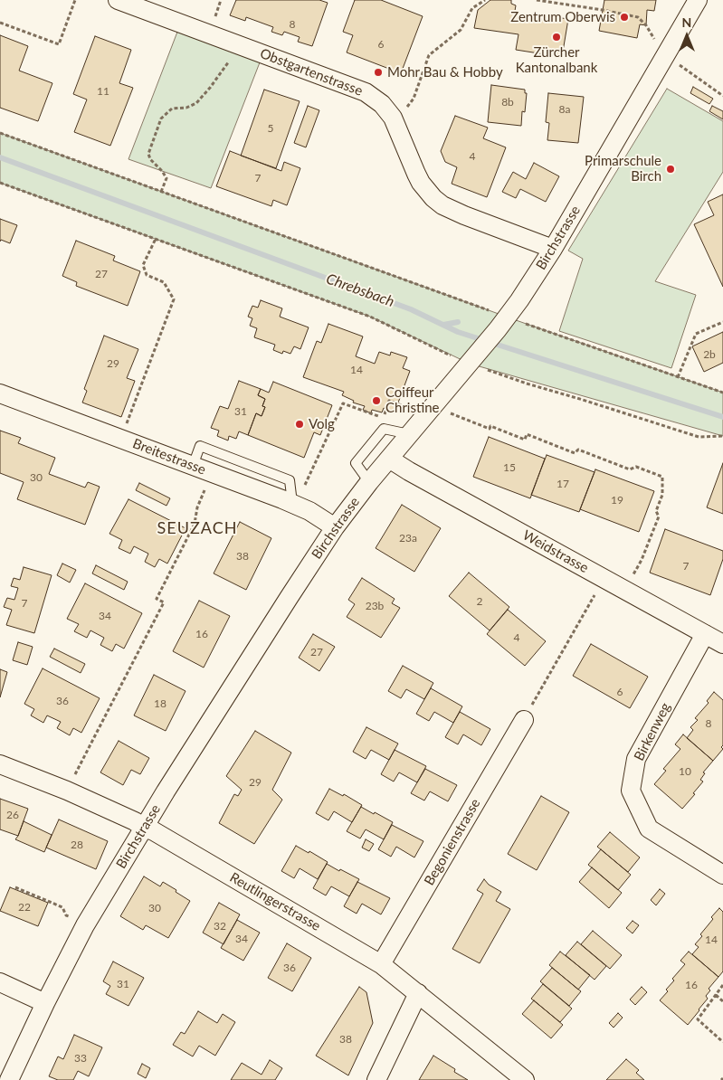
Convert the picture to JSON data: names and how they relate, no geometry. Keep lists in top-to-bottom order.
{
  "streets": {
    "street": [
      "Obstgartenstrasse",
      "Birchstrasse",
      "Breitestrasse",
      "Weidstrasse",
      "Birkenweg",
      "Begonienstrasse",
      "Reutlingerstrasse"
    ]
  },
  "crossings": [
    ["Obstgartenstrasse", "Birchstrasse"],
    ["Birchstrasse", "Breitestrasse"],
    ["Birchstrasse", "Weidstrasse"],
    ["Birchstrasse", "Reutlingerstrasse"],
    ["Weidstrasse", "Birkenweg"],
    ["Begonienstrasse", "Reutlingerstrasse"]
  ],
  "districts": ["SEUZACH"],
  "water": ["Chrebsbach"],
  "places": [
    "Zentrum Oberwis",
    "Zürcher Kantonalbank",
    "Mohr Bau & Hobby",
    "Primarschule Birch",
    "Coiffeur Christine",
    "Volg"
  ],
  "house_numbers": [
    "8",
    "6",
    "11",
    "8b",
    "8a",
    "5",
    "4",
    "7",
    "27",
    "2b",
    "29",
    "14",
    "31",
    "15",
    "30",
    "17",
    "19",
    "23a",
    "38",
    "7",
    "2",
    "7",
    "23b",
    "34",
    "16",
    "4",
    "27",
    "6",
    "36",
    "18",
    "8",
    "10",
    "29",
    "26",
    "28",
    "22",
    "30",
    "32",
    "34",
    "14",
    "36",
    "31",
    "16",
    "38",
    "33"
  ],
  "north": "top"
}
